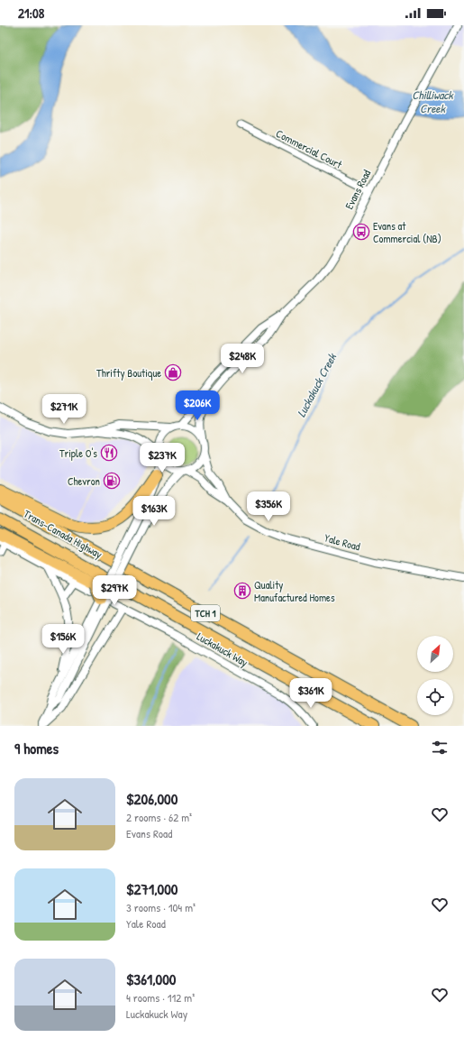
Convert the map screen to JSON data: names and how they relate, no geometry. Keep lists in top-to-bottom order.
{
  "streets": {
    "highway": ["Trans-Canada Highway", "TCH 1"],
    "street": [
      "Commercial Court",
      "Evans Road",
      "Yale Road",
      "Luckakuck Way"
    ]
  },
  "crossings": [
    ["Commercial Court", "Evans Road"],
    ["Evans Road", "Yale Road"]
  ],
  "water": ["Chilliwack Creek", "Luckakuck Creek"],
  "places": {
    "bus stop": ["Evans at Commercial (NB)"],
    "shop": ["Thrifty Boutique"],
    "restaurant": ["Triple O's"],
    "fuel station": ["Chevron"],
    "building": ["Quality Manufactured Homes"]
  },
  "north": "top right",
  "page": {
    "status": "21:08",
    "price": [
      "$248K",
      "$206K",
      "$271K",
      "$237K",
      "$356K",
      "$163K",
      "$297K",
      "$156K",
      "$361K"
    ],
    "heading": "9 homes",
    "list": [
      {
        "name": "$206,000",
        "note": "2 rooms · 62 m² · Evans Road"
      },
      {
        "name": "$271,000",
        "note": "3 rooms · 104 m² · Yale Road"
      },
      {
        "name": "$361,000",
        "note": "4 rooms · 112 m² · Luckakuck Way"
      }
    ]
  }
}
